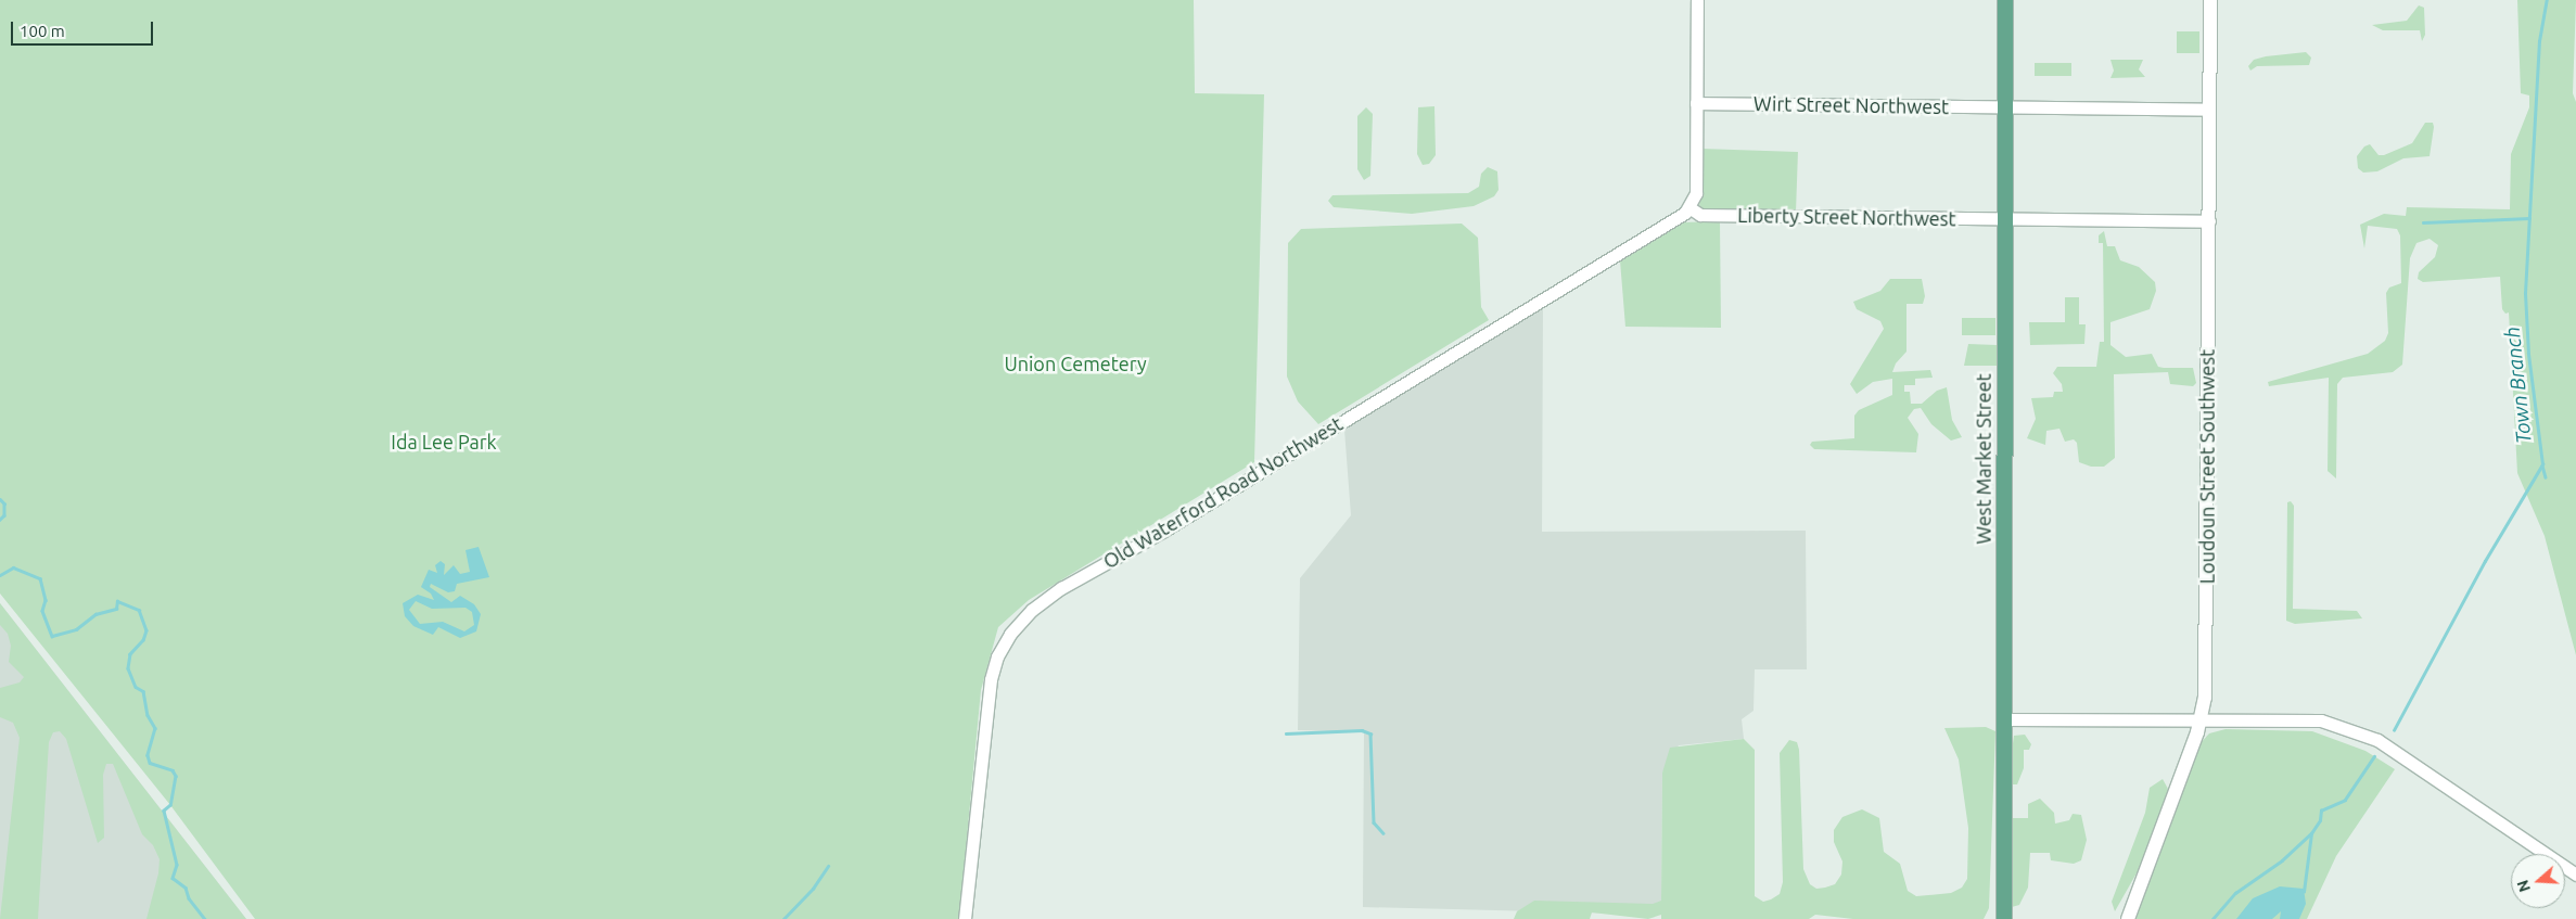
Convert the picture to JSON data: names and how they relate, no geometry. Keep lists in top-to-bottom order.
{
  "streets": {
    "main road": ["West Market Street", "Loudoun Street Southwest"],
    "street": ["Wirt Street Northwest", "Liberty Street Northwest", "Old Waterford Road Northwest"]
  },
  "crossings": [
    ["Wirt Street Northwest", "West Market Street"],
    ["Wirt Street Northwest", "Loudoun Street Southwest"],
    ["Liberty Street Northwest", "West Market Street"],
    ["Liberty Street Northwest", "Loudoun Street Southwest"],
    ["Liberty Street Northwest", "Old Waterford Road Northwest"]
  ],
  "water": ["Town Branch"],
  "parks": ["Union Cemetery", "Ida Lee Park"],
  "scale_bar": "100 m",
  "north": "left"
}
